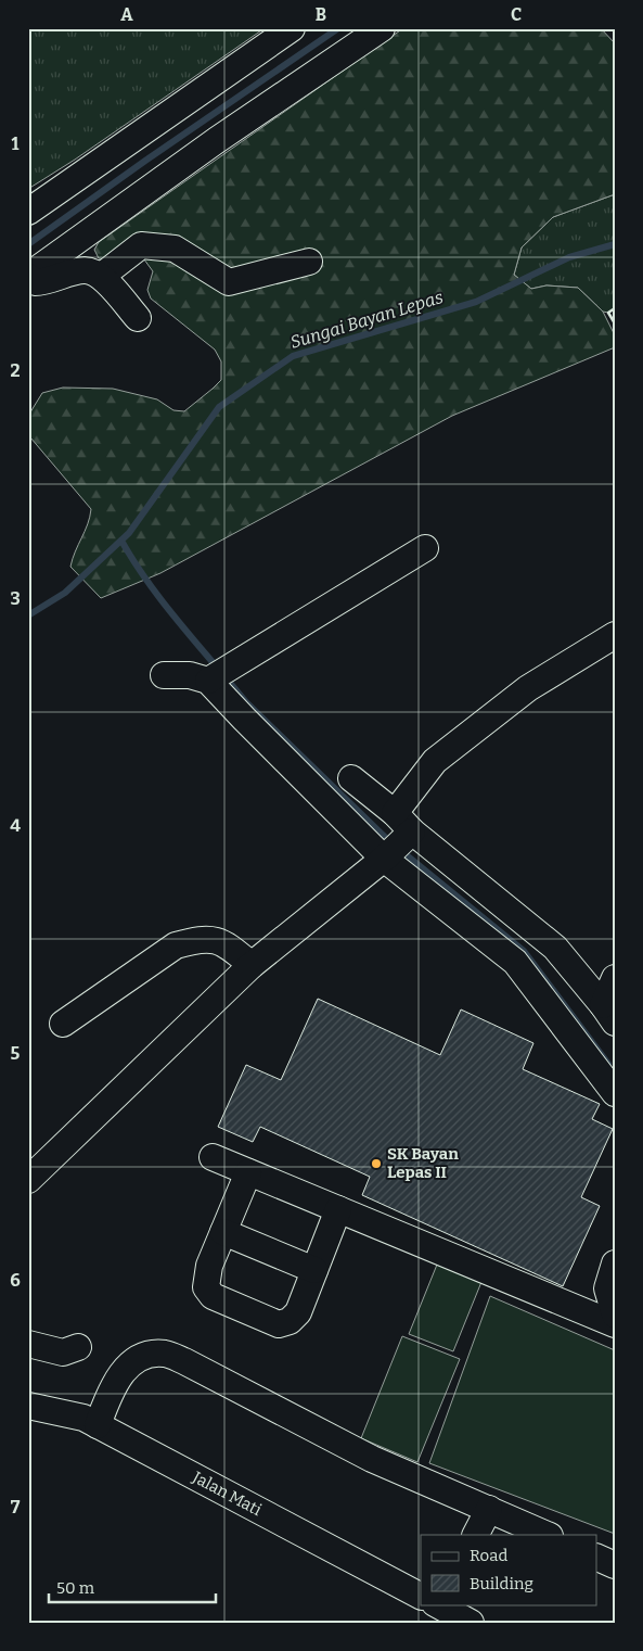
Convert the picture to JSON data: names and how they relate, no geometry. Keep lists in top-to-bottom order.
{
  "streets": {
    "street": ["Jalan Mati"]
  },
  "water": ["Sungai Bayan Lepas"],
  "places": ["SK Bayan Lepas II"],
  "legend": ["Road", "Building"],
  "scale_bar": "50 m",
  "grid": {
    "columns": ["A", "B", "C"],
    "rows": [
      "1",
      "2",
      "3",
      "4",
      "5",
      "6",
      "7"
    ]
  }
}
